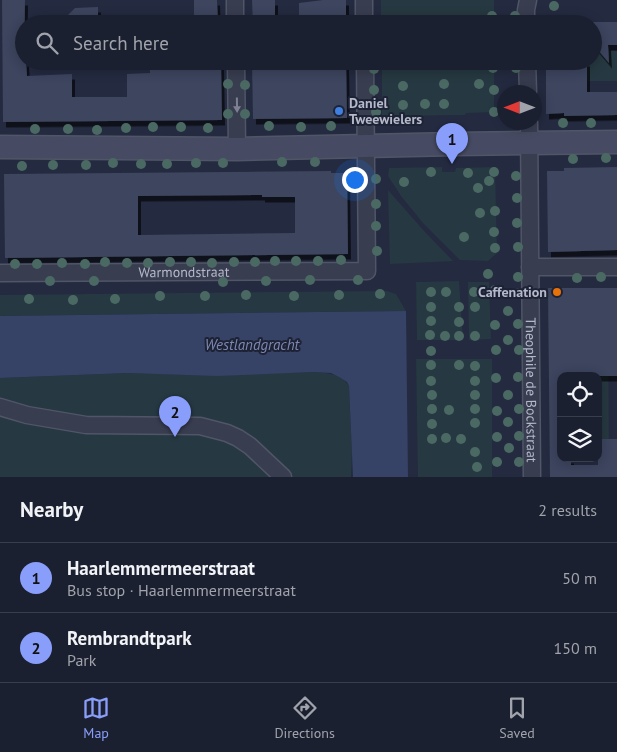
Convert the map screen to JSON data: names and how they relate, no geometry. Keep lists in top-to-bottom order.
{
  "streets": {
    "street": ["Warmondstraat", "Theophile de Bockstraat"]
  },
  "water": ["Westlandgracht"],
  "places": ["Daniel Tweewielers", "Caffenation"],
  "north": "left",
  "page": {
    "search": "Search here",
    "pins": ["1", "2"],
    "heading": ["Nearby", "2 results"],
    "list": [
      {
        "mark": "1",
        "name": "Haarlemmermeerstraat",
        "note": "Bus stop · Haarlemmermeerstraat",
        "value": "50 m"
      },
      {
        "mark": "2",
        "name": "Rembrandtpark",
        "note": "Park",
        "value": "150 m"
      }
    ],
    "nav": ["Map", "Directions", "Saved"]
  }
}
